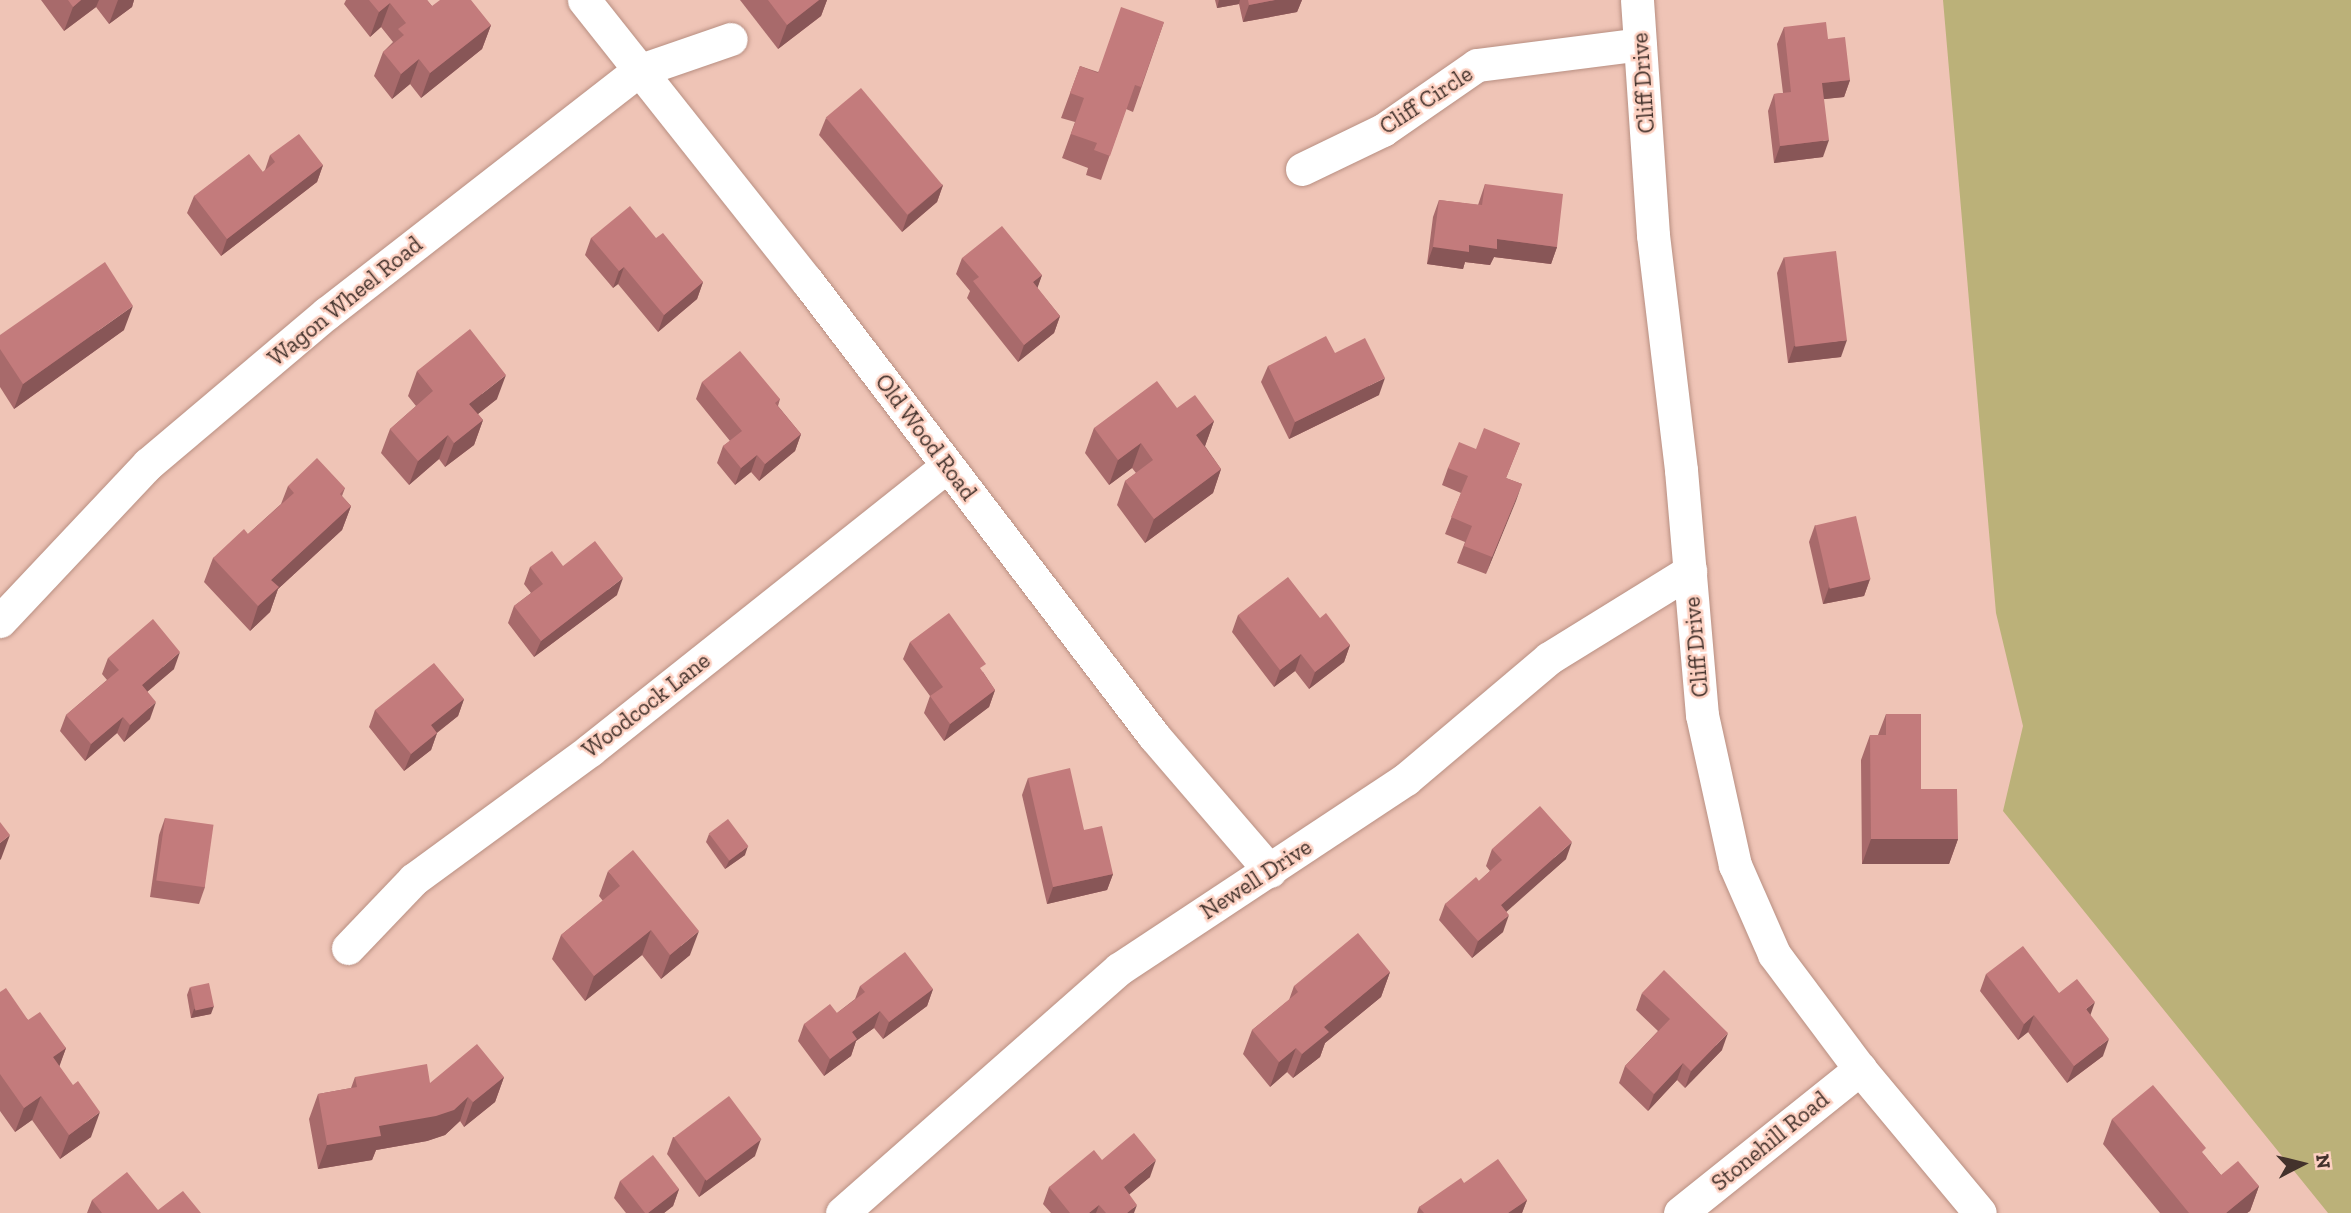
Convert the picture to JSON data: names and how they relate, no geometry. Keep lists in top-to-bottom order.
{
  "streets": {
    "street": [
      "Cliff Drive",
      "Cliff Circle",
      "Wagon Wheel Road",
      "Old Wood Road",
      "Woodcock Lane",
      "Newell Drive",
      "Stonehill Road"
    ]
  },
  "crossings": [
    ["Cliff Drive", "Cliff Circle"],
    ["Cliff Drive", "Newell Drive"],
    ["Cliff Drive", "Stonehill Road"],
    ["Wagon Wheel Road", "Old Wood Road"],
    ["Old Wood Road", "Woodcock Lane"],
    ["Old Wood Road", "Newell Drive"]
  ],
  "north": "right"
}
